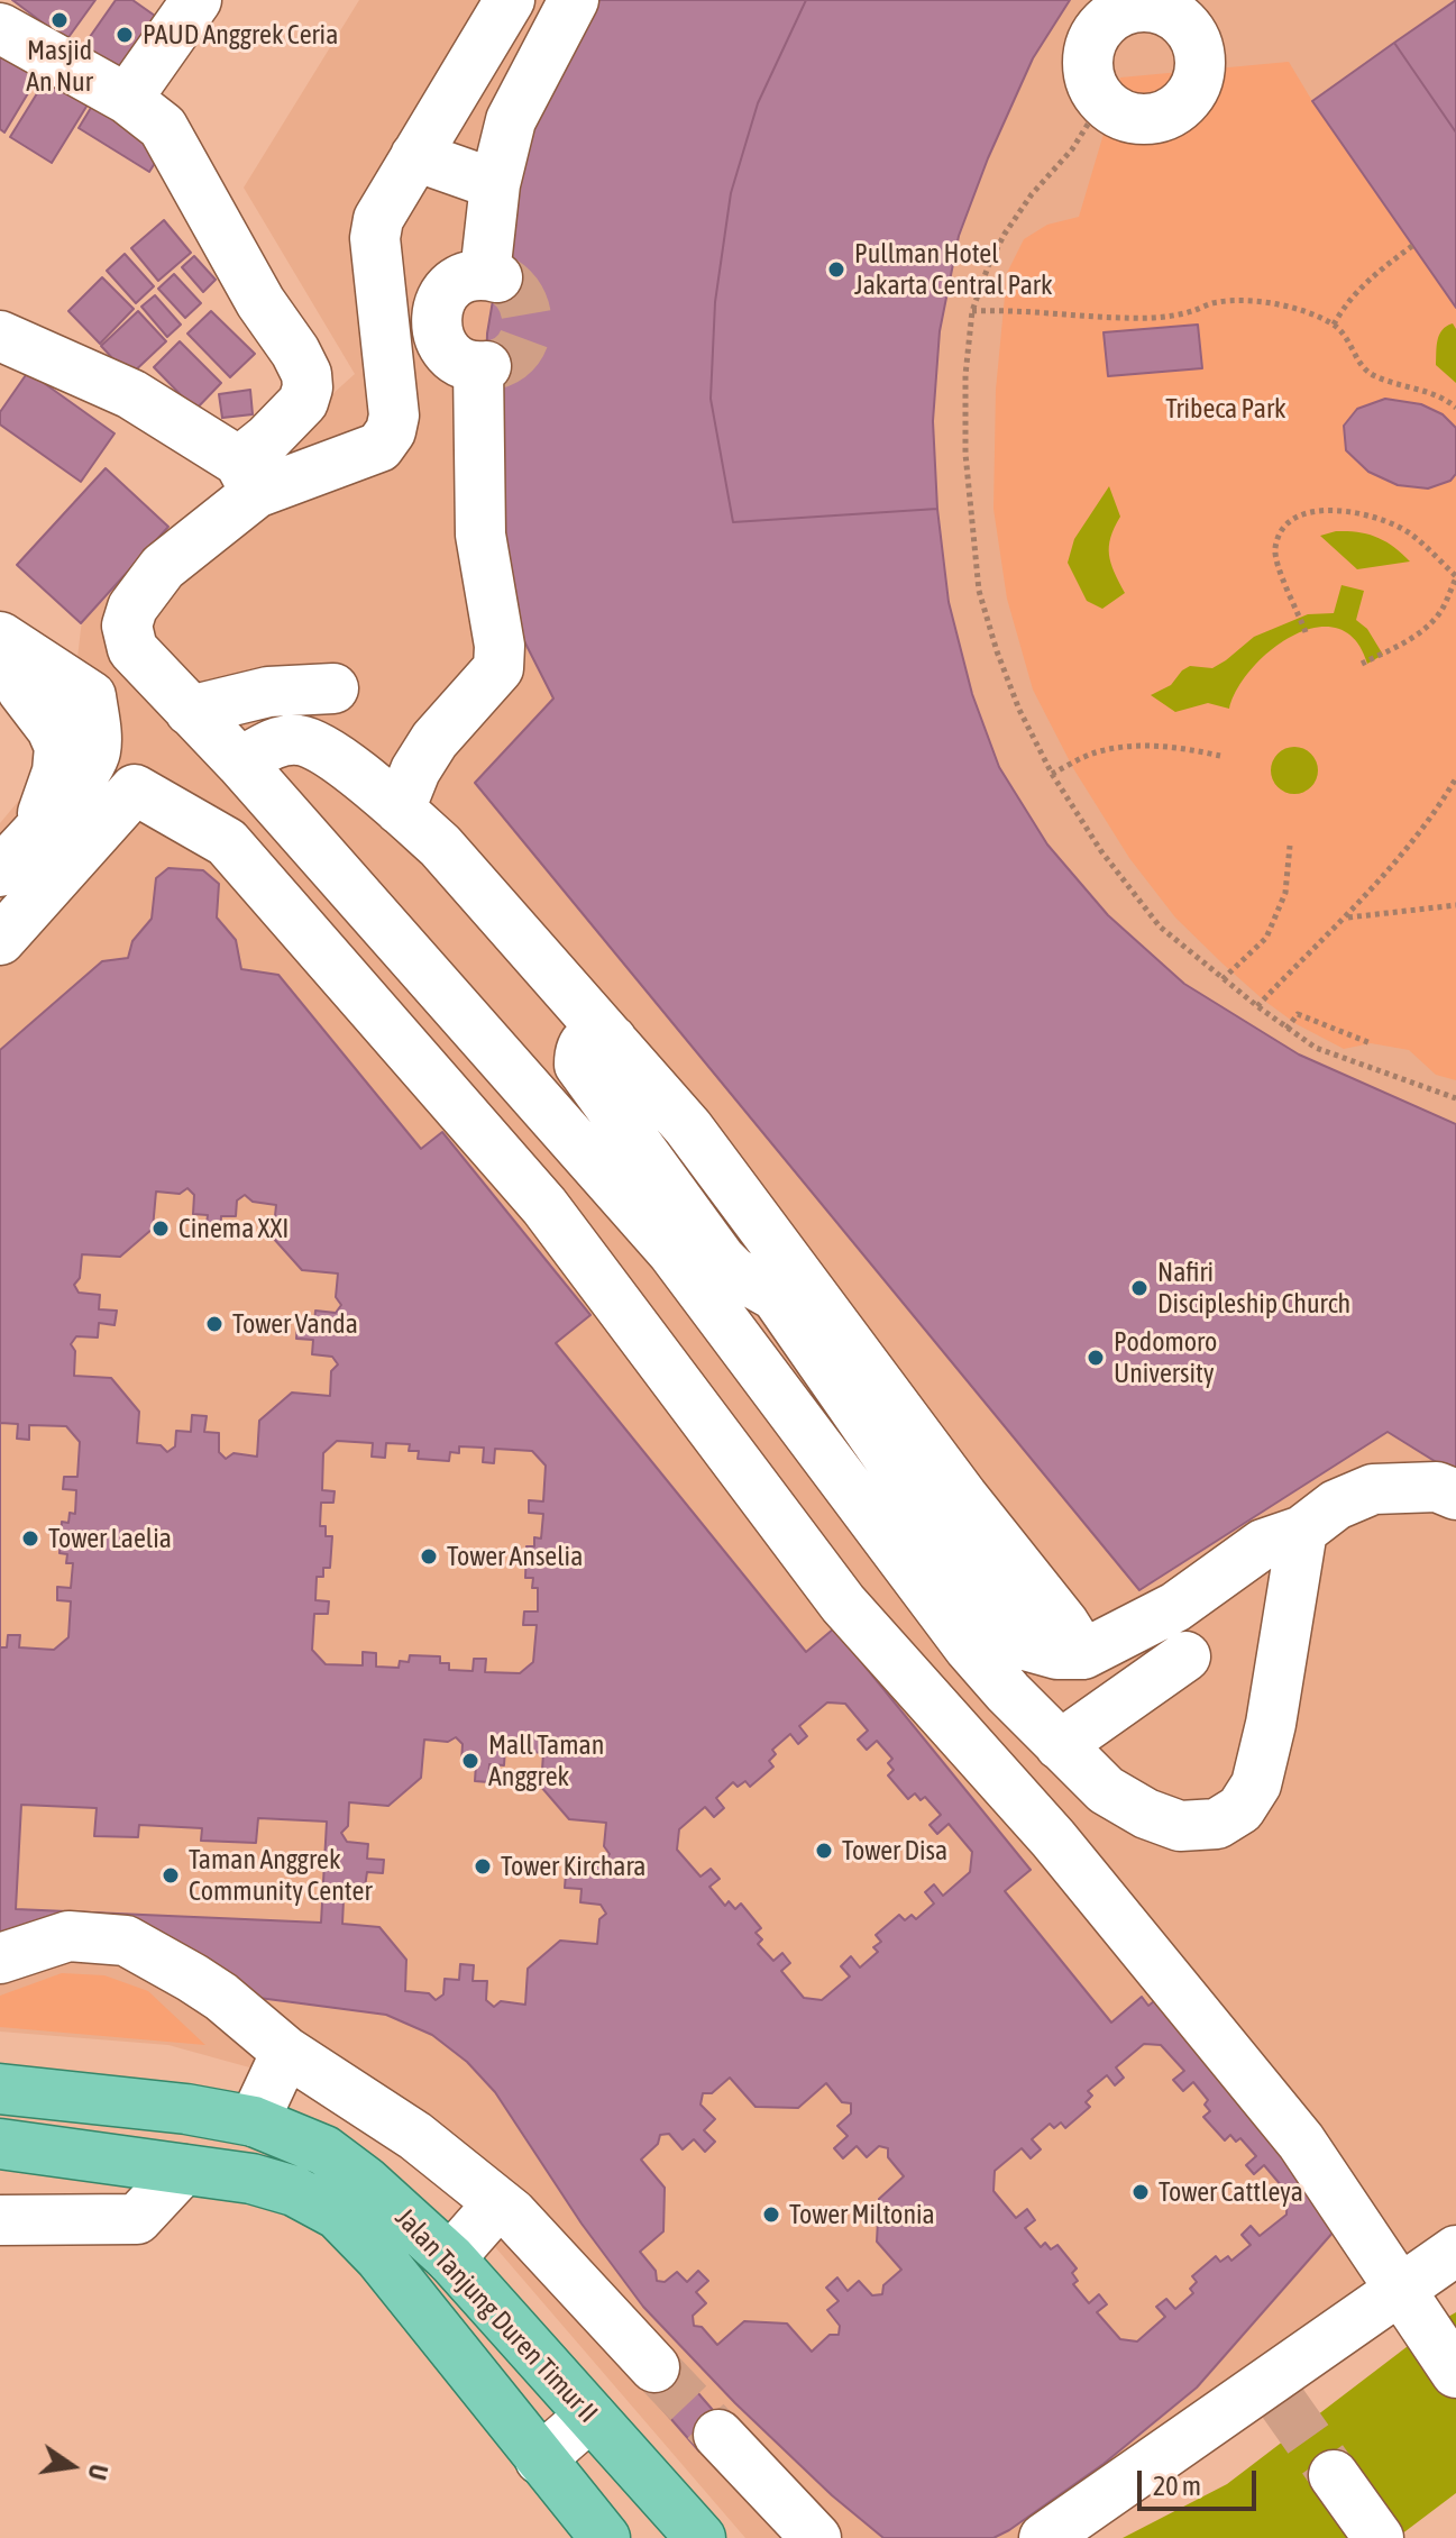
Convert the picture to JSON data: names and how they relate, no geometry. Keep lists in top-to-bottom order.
{
  "streets": {
    "main road": ["Jalan Tanjung Duren Timur II"]
  },
  "parks": ["Tribeca Park"],
  "places": [
    "Masjid An Nur",
    "PAUD Anggrek Ceria",
    "Pullman Hotel Jakarta Central Park",
    "Cinema XXI",
    "Nafiri Discipleship Church",
    "Tower Vanda",
    "Podomoro University",
    "Tower Laelia",
    "Tower Anselia",
    "Mall Taman Anggrek",
    "Tower Disa",
    "Tower Kirchara",
    "Taman Anggrek Community Center",
    "Tower Cattleya",
    "Tower Miltonia"
  ],
  "scale_bar": "20 m",
  "north": "right"
}
